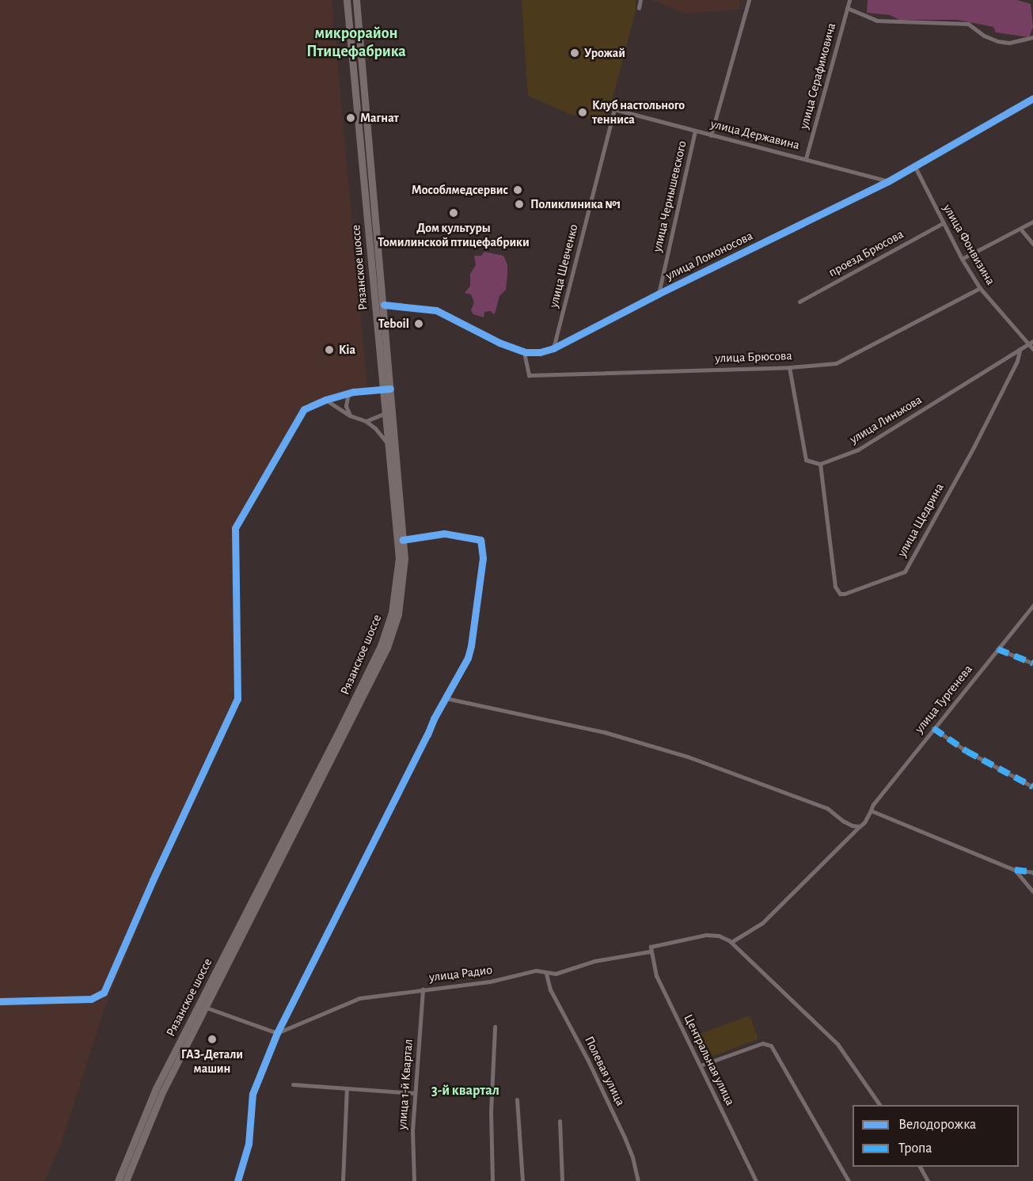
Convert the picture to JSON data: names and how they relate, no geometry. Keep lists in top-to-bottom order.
{
  "streets": {
    "main road": ["Рязанское шоссе"],
    "street": [
      "улица Серафимовича",
      "улица Державина",
      "улица Чернышевского",
      "улица Фонвизина",
      "проезд Брюсова",
      "улица Ломоносова",
      "улица Шевченко",
      "улица Брюсова",
      "улица Линькова",
      "улица Щедрина",
      "улица Тургенева",
      "улица Радио",
      "Центральная улица",
      "Полевая улица",
      "улица 1-й Квартал"
    ]
  },
  "crossings": [
    ["улица Серафимовича", "улица Державина"],
    ["улица Державина", "улица Чернышевского"],
    ["улица Державина", "улица Ломоносова"],
    ["улица Державина", "улица Шевченко"],
    ["улица Чернышевского", "улица Ломоносова"],
    ["улица Фонвизина", "проезд Брюсова"],
    ["улица Фонвизина", "улица Ломоносова"],
    ["улица Фонвизина", "улица Брюсова"],
    ["улица Фонвизина", "улица Линькова"],
    ["улица Ломоносова", "улица Шевченко"],
    ["улица Ломоносова", "Рязанское шоссе"],
    ["улица Ломоносова", "улица Брюсова"],
    ["улица Линькова", "улица Щедрина"],
    ["улица Тургенева", "улица Радио"],
    ["улица Радио", "Центральная улица"],
    ["улица Радио", "Полевая улица"],
    ["улица Радио", "улица 1-й Квартал"]
  ],
  "districts": ["микрорайон Птицефабрика", "3-й квартал"],
  "places": [
    "Урожай",
    "Клуб настольного тенниса",
    "Магнат",
    "Мособлмедсервис",
    "Поликлиника №1",
    "Дом культуры Томилинской птицефабрики",
    "Teboil",
    "Kia",
    "ГАЗ-Детали машин"
  ],
  "legend": ["Велодорожка", "Тропа"]
}
